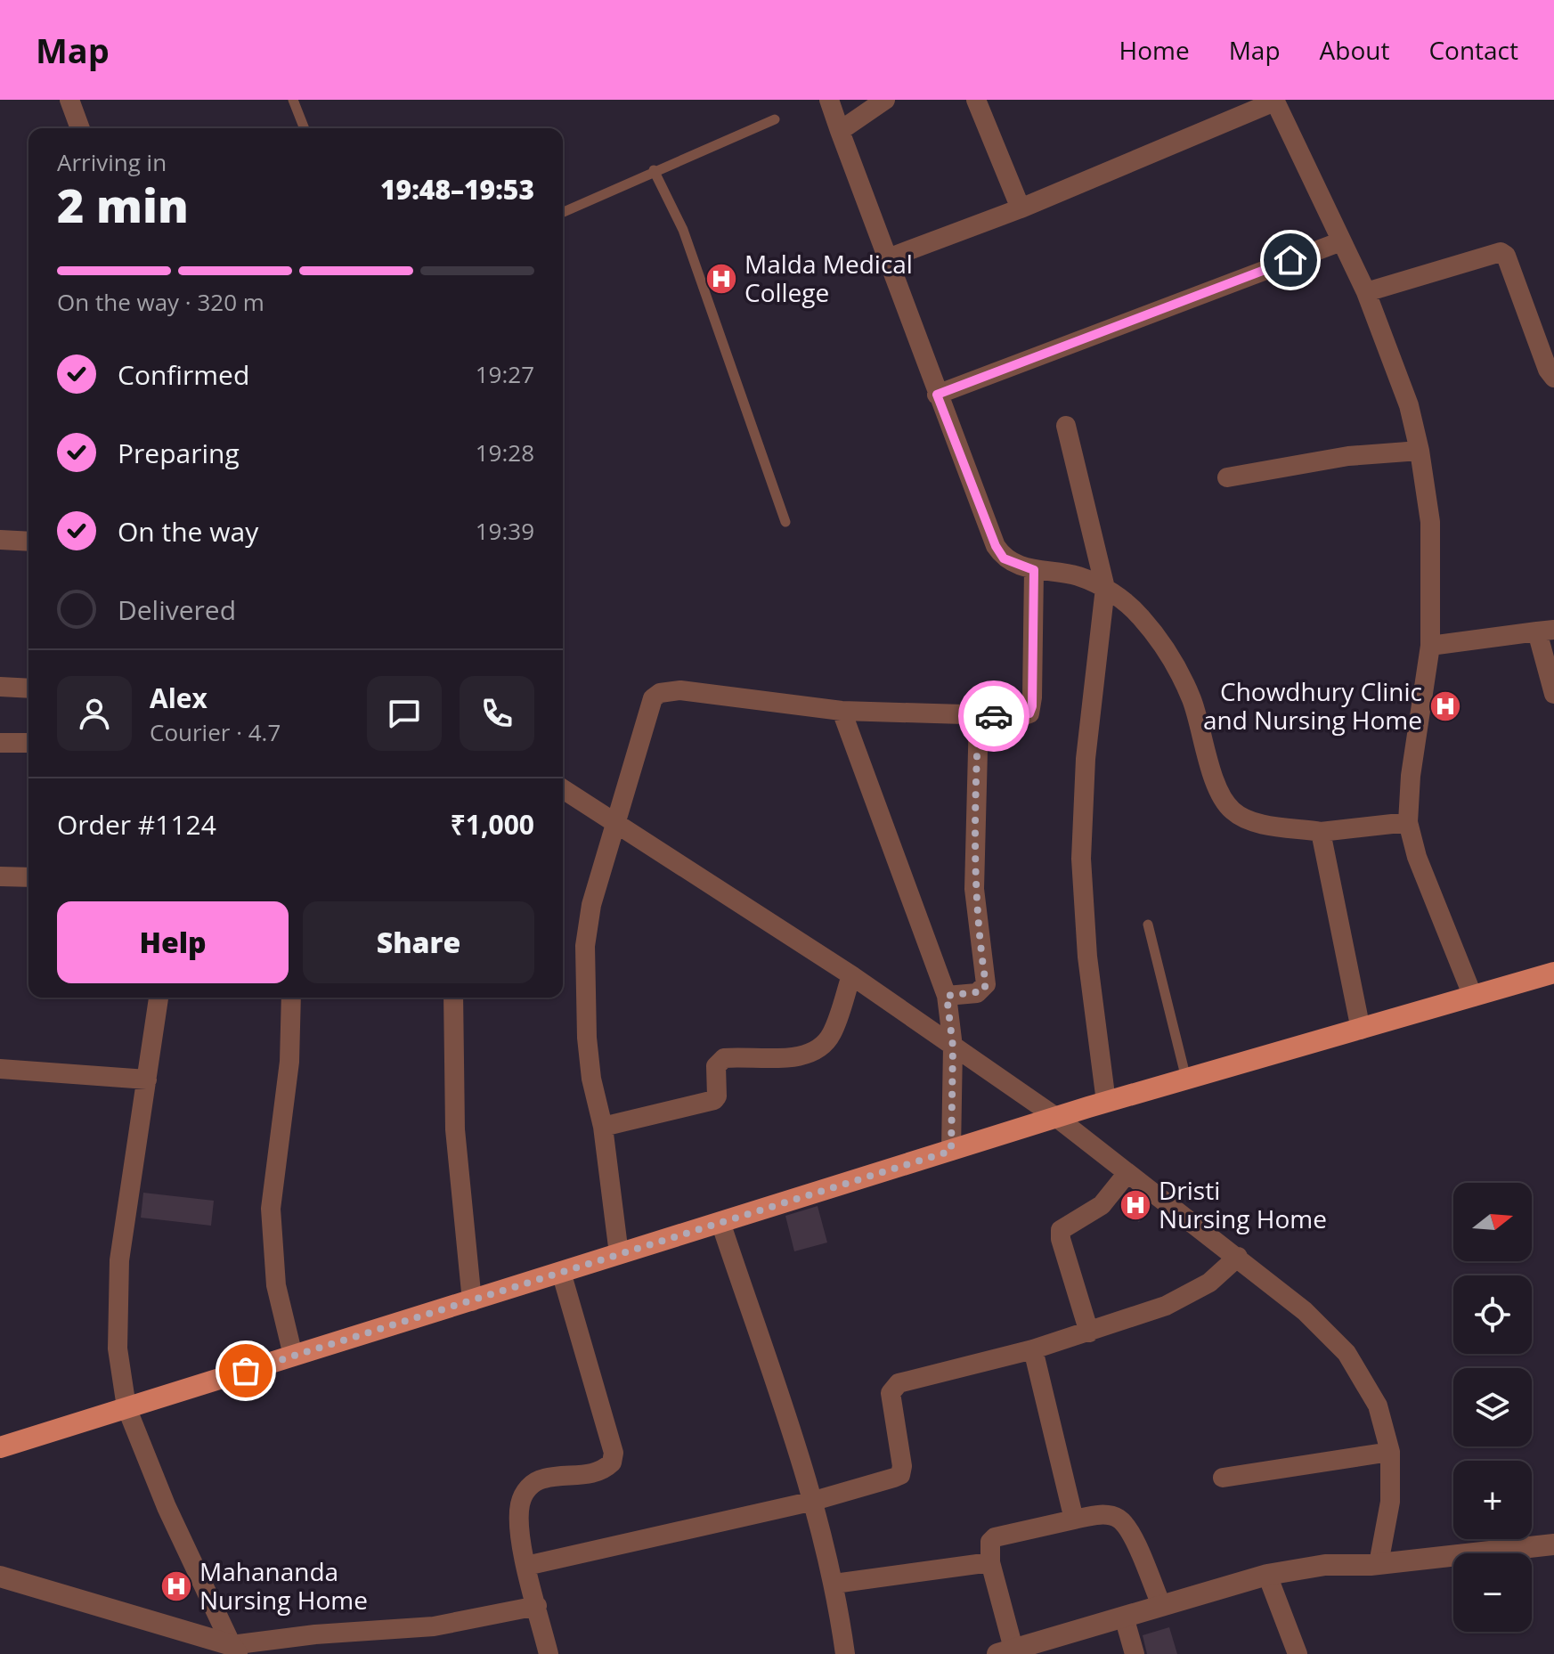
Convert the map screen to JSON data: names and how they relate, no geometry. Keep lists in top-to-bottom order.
{
  "places": {
    "hospital": [
      "Malda Medical College",
      "Chowdhury Clinic and Nursing Home",
      "Dristi Nursing Home",
      "Mahananda Nursing Home"
    ]
  },
  "north": "right",
  "page": {
    "header": "Map",
    "nav": [
      "Home",
      "Map",
      "About",
      "Contact"
    ],
    "heading": ["2 min", "Arriving in", "19:48–19:53"],
    "panel": [
      "Alex",
      "Courier · 4.7",
      "Order #1124",
      "₹1,000"
    ],
    "bar": "On the way · 320 m",
    "list": [
      ["Confirmed", "19:27"],
      ["Preparing", "19:28"],
      ["On the way", "19:39"],
      "Delivered"
    ],
    "buttons": ["Help", "Share"],
    "map_buttons": ["+", "−"]
  }
}
